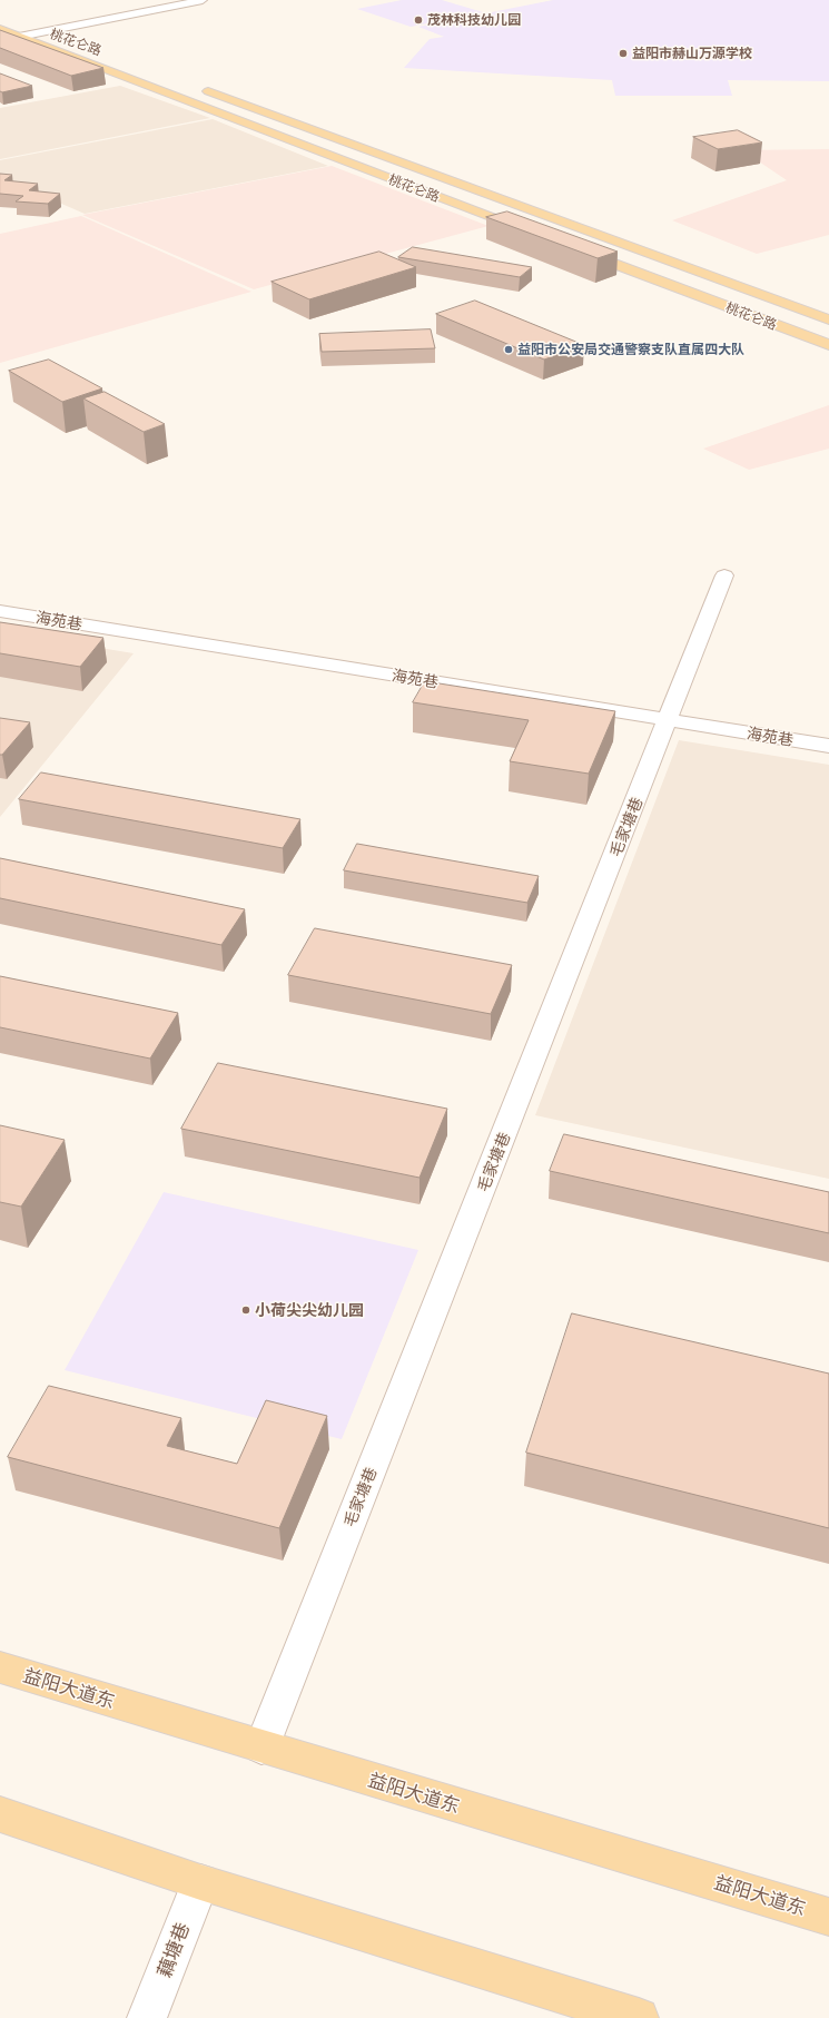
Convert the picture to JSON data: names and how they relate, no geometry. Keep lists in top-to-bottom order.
{
  "streets": {
    "main road": ["桃花仑路", "益阳大道东"],
    "street": ["海苑巷", "毛家塘巷", "藕塘巷"]
  },
  "crossings": [
    ["海苑巷", "毛家塘巷"],
    ["毛家塘巷", "益阳大道东"]
  ],
  "places": [
    "茂林科技幼儿园",
    "益阳市赫山万源学校",
    "益阳市公安局交通警察支队直属四大队",
    "小荷尖尖幼儿园"
  ]
}
